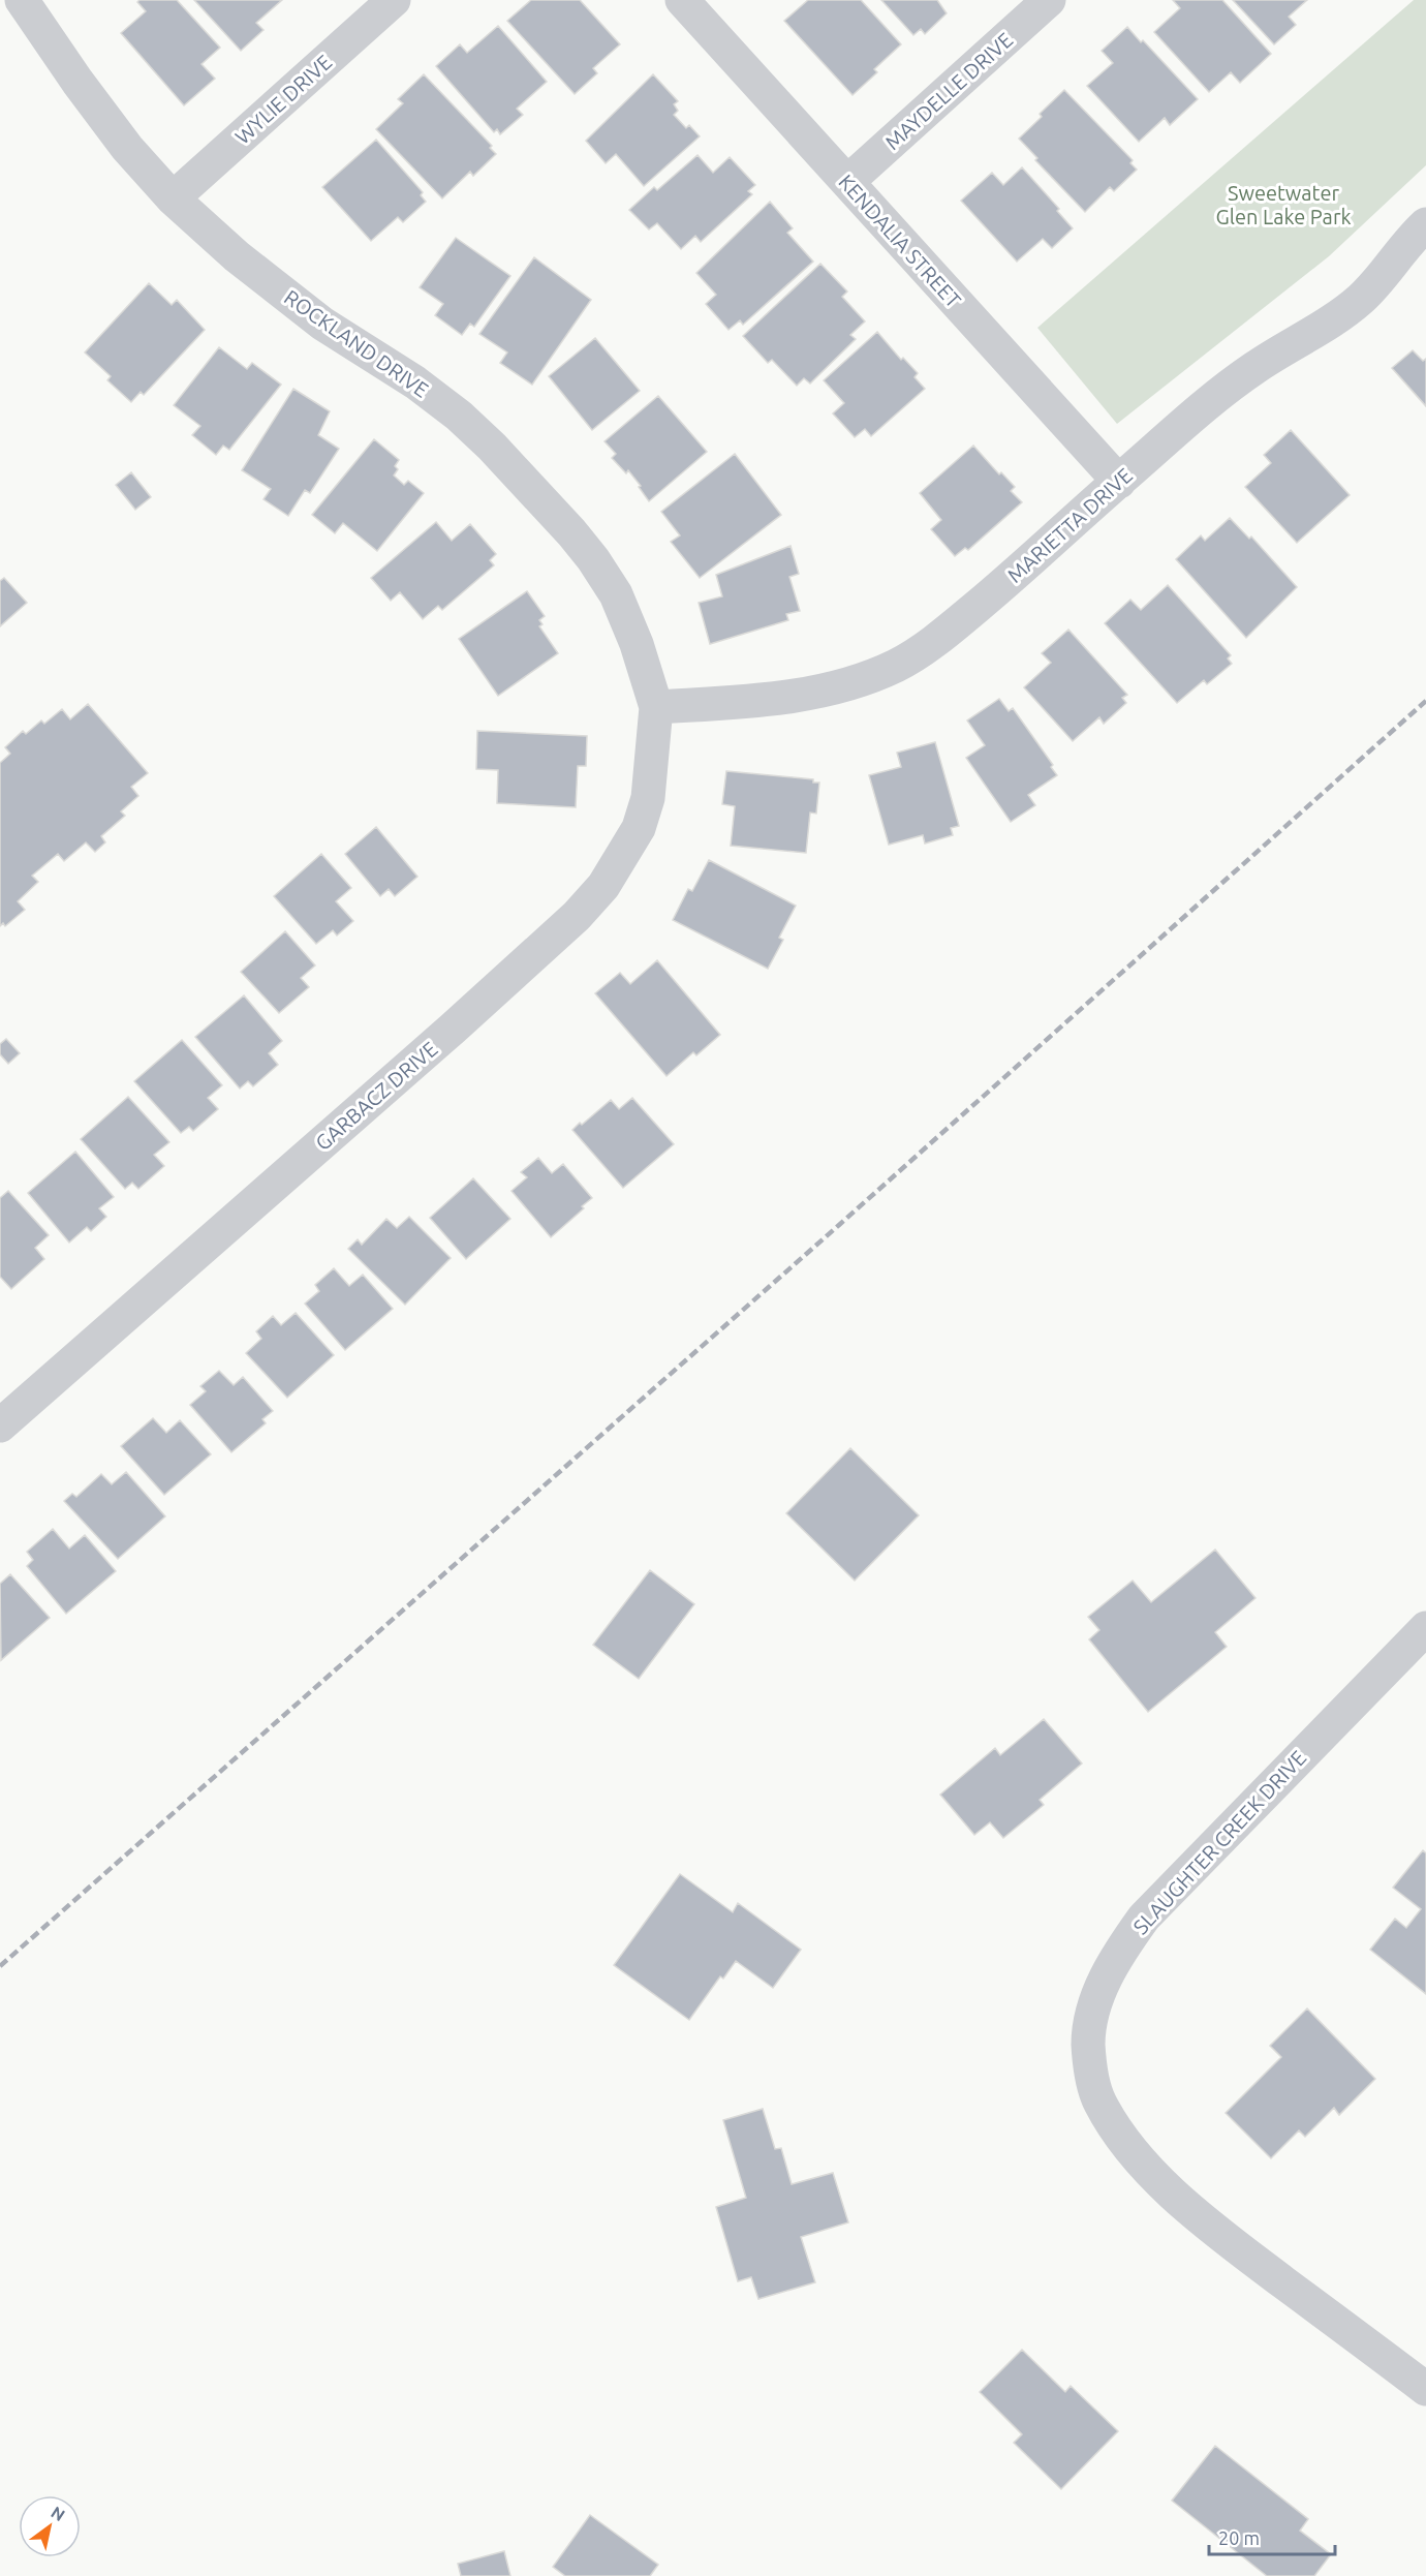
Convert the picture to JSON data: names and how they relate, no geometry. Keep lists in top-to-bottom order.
{
  "streets": {
    "street": [
      "MAYDELLE DRIVE",
      "WYLIE DRIVE",
      "KENDALIA STREET",
      "ROCKLAND DRIVE",
      "MARIETTA DRIVE",
      "GARBACZ DRIVE",
      "SLAUGHTER CREEK DRIVE"
    ]
  },
  "crossings": [
    ["MAYDELLE DRIVE", "KENDALIA STREET"],
    ["WYLIE DRIVE", "ROCKLAND DRIVE"],
    ["KENDALIA STREET", "MARIETTA DRIVE"],
    ["ROCKLAND DRIVE", "MARIETTA DRIVE"],
    ["ROCKLAND DRIVE", "GARBACZ DRIVE"],
    ["MARIETTA DRIVE", "GARBACZ DRIVE"]
  ],
  "parks": ["Sweetwater Glen Lake Park"],
  "scale_bar": "20 m",
  "north": "top right"
}
